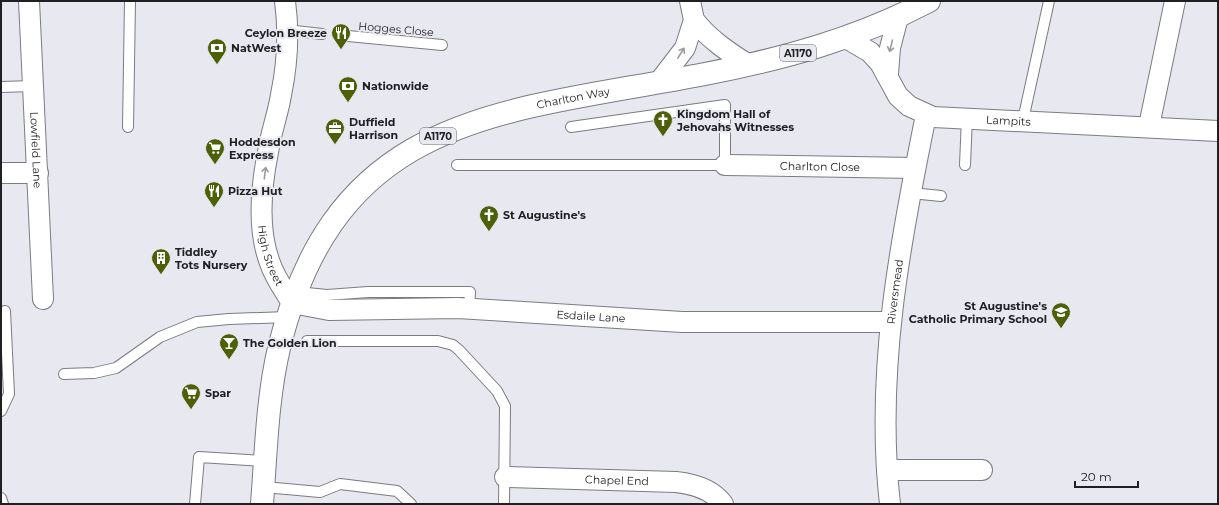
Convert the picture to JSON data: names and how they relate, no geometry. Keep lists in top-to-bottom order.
{
  "streets": {
    "main road": ["A1170", "Charlton Way"],
    "street": [
      "Lampits",
      "Lowfield Lane",
      "Charlton Close",
      "High Street",
      "Riversmead",
      "Esdaile Lane",
      "Chapel End"
    ],
    "lane": ["Hogges Close"]
  },
  "crossings": [
    ["A1170", "Charlton Way"],
    ["A1170", "High Street"],
    ["A1170", "Esdaile Lane"],
    ["Charlton Way", "Lampits"],
    ["Charlton Way", "High Street"],
    ["Charlton Way", "Esdaile Lane"],
    ["Lampits", "Riversmead"],
    ["Charlton Close", "Riversmead"],
    ["High Street", "Esdaile Lane"],
    ["Riversmead", "Esdaile Lane"]
  ],
  "one_way": ["High Street"],
  "places": {
    "restaurant": ["Ceylon Breeze", "Pizza Hut"],
    "bank": ["NatWest", "Nationwide"],
    "church": ["Kingdom Hall of Jehovahs Witnesses", "St Augustine's"],
    "office": ["Duffield Harrison"],
    "supermarket": ["Hoddesdon Express", "Spar"],
    "building": ["Tiddley Tots Nursery"],
    "school or university": ["St Augustine's Catholic Primary School"],
    "bar": ["The Golden Lion"]
  },
  "scale_bar": "20 m"
}
